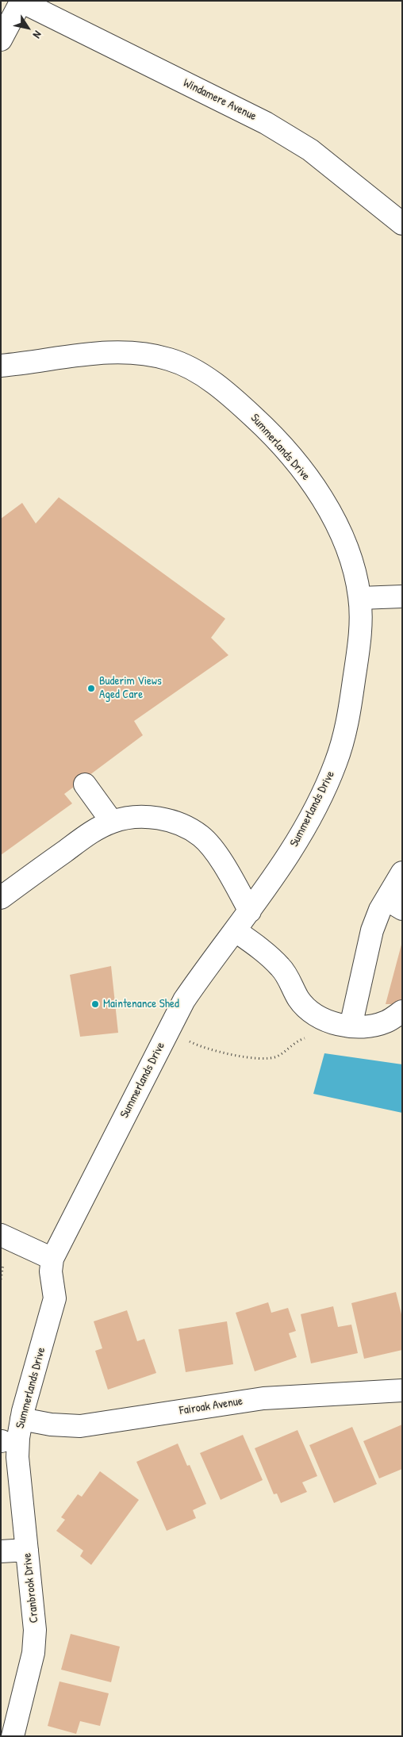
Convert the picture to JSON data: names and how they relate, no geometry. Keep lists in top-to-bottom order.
{
  "streets": {
    "street": [
      "Windamere Avenue",
      "Summerlands Drive",
      "Fairoak Avenue",
      "Cranbrook Drive"
    ]
  },
  "crossings": [
    ["Summerlands Drive", "Fairoak Avenue"],
    ["Summerlands Drive", "Cranbrook Drive"],
    ["Fairoak Avenue", "Cranbrook Drive"]
  ],
  "places": ["Buderim Views Aged Care", "Maintenance Shed"],
  "north": "bottom right"
}
